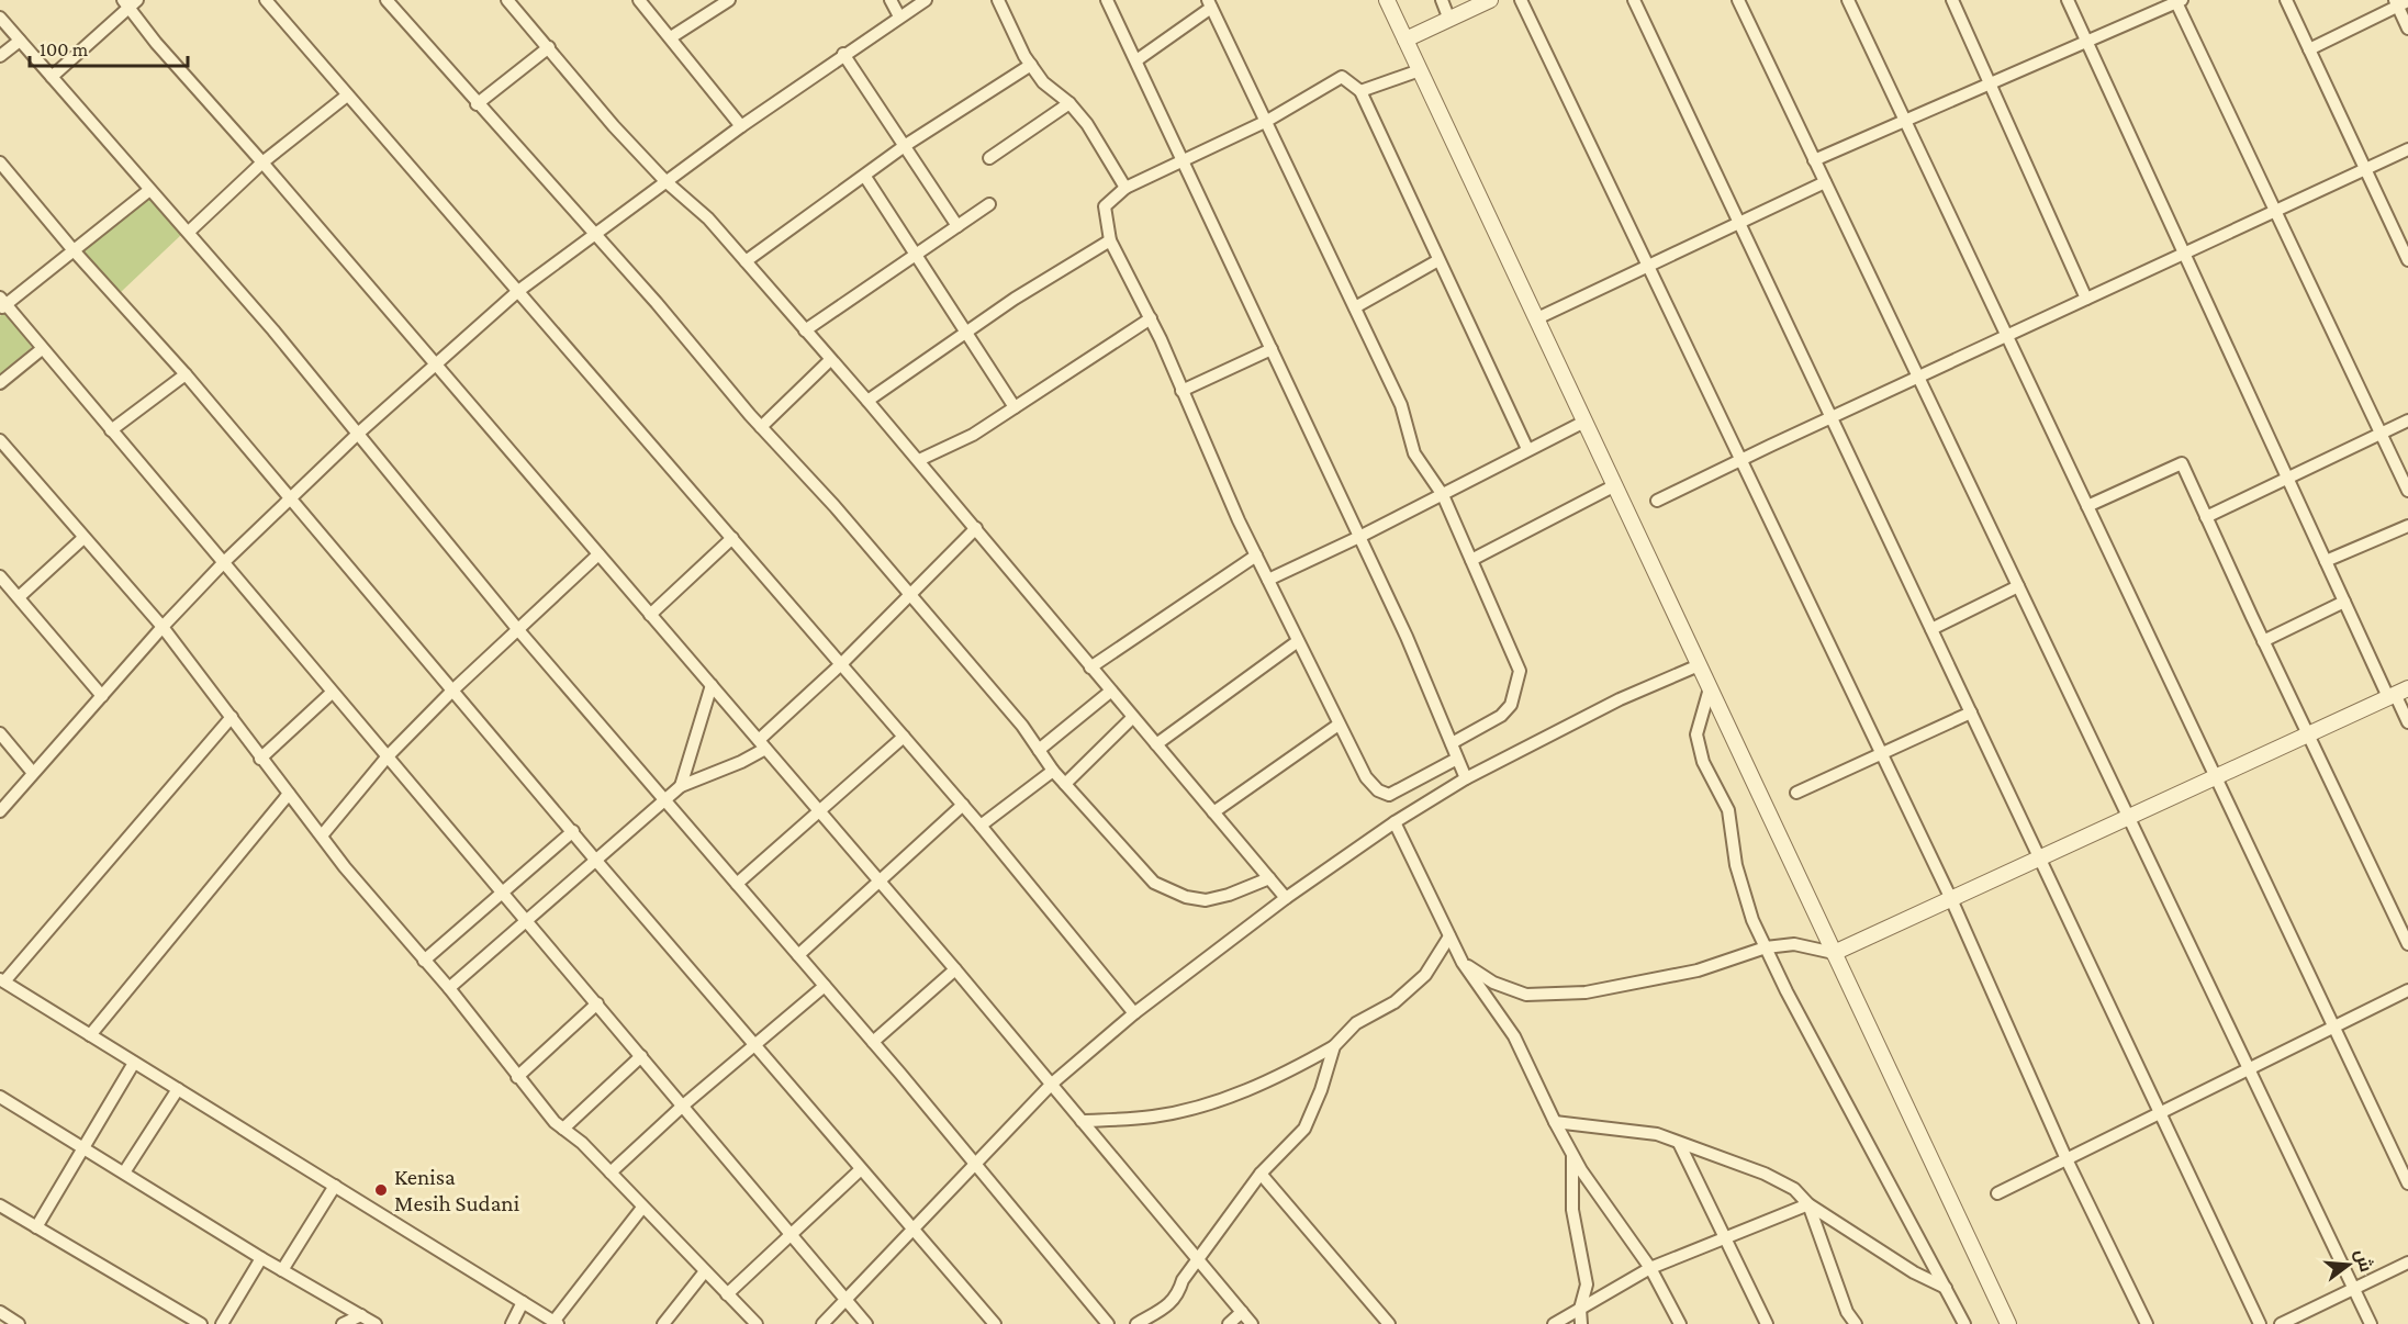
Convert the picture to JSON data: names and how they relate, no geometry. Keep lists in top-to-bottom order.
{
  "places": ["Kenisa Mesih Sudani"],
  "scale_bar": "100 m",
  "north": "right"
}
